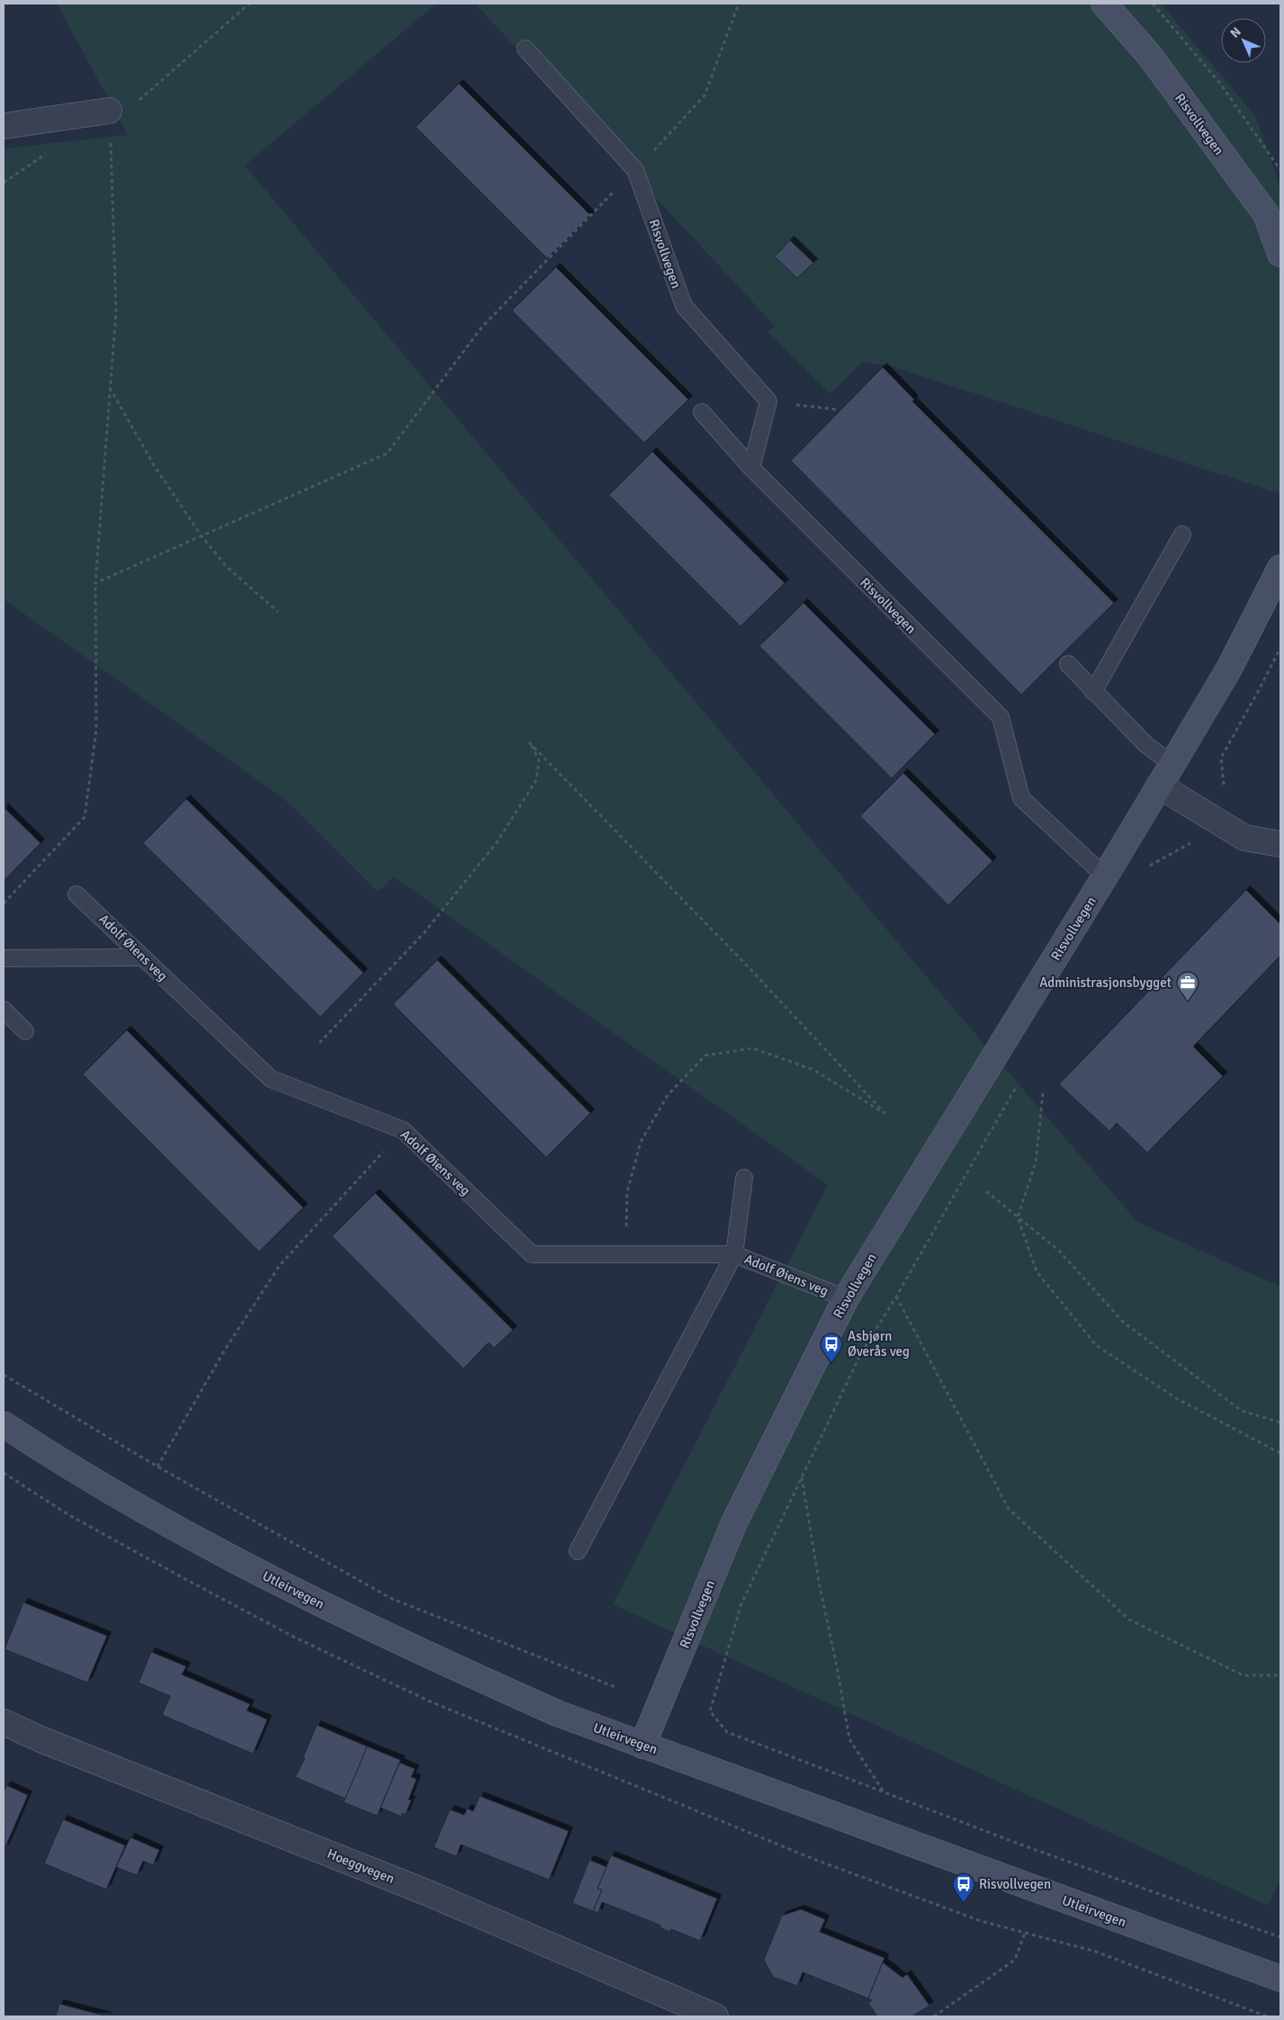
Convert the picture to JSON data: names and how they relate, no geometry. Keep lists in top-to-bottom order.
{
  "streets": {
    "street": ["Risvollvegen", "Utleirvegen", "Hoeggvegen"],
    "lane": ["Adolf Øiens veg"]
  },
  "crossings": [
    ["Risvollvegen", "Adolf Øiens veg"],
    ["Risvollvegen", "Utleirvegen"]
  ],
  "places": {
    "office": ["Administrasjonsbygget"],
    "bus stop": ["Asbjørn Øverås veg", "Risvollvegen"]
  },
  "north": "top left"
}
